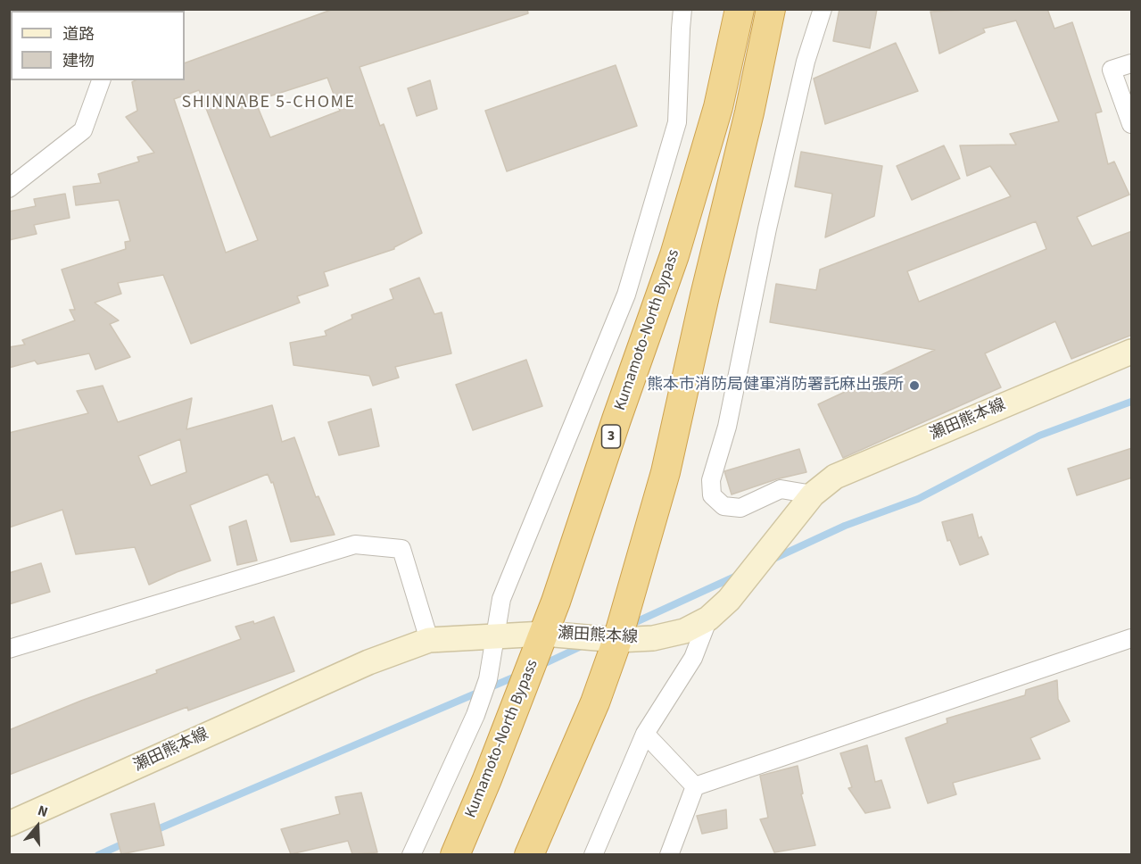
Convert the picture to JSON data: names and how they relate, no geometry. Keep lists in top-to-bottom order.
{
  "streets": {
    "highway": ["Kumamoto-North Bypass", "3"],
    "main road": ["瀬田熊本線"]
  },
  "crossings": [
    ["Kumamoto-North Bypass", "瀬田熊本線"]
  ],
  "districts": ["SHINNABE 5-CHOME"],
  "places": ["熊本市消防局健軍消防署託麻出張所"],
  "legend": ["道路", "建物"],
  "north": "top"
}
